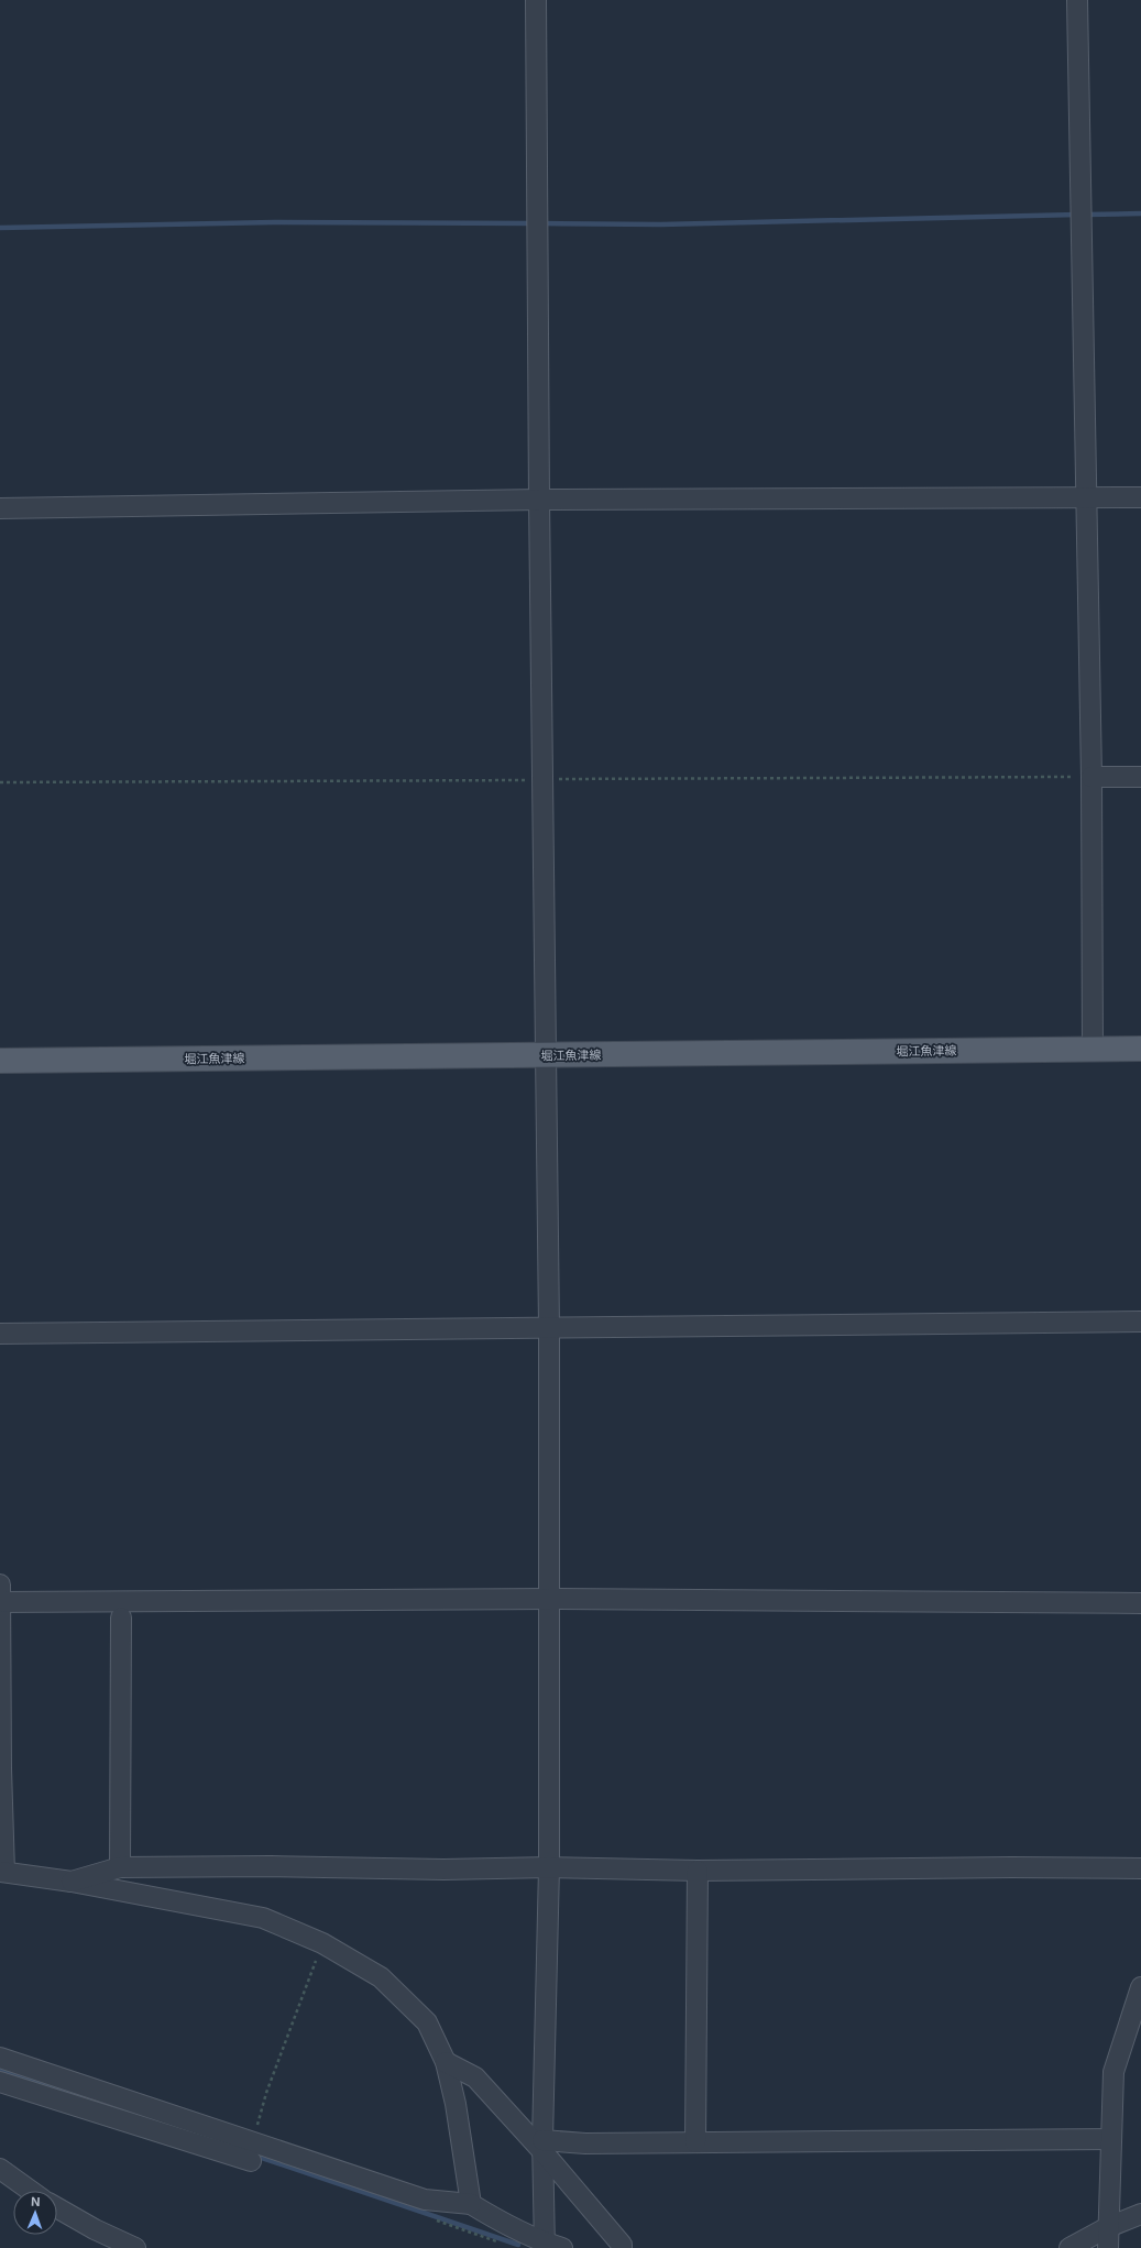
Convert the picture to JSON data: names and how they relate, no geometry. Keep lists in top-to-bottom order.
{
  "streets": {
    "main road": ["堀江魚津線"]
  },
  "north": "top"
}
